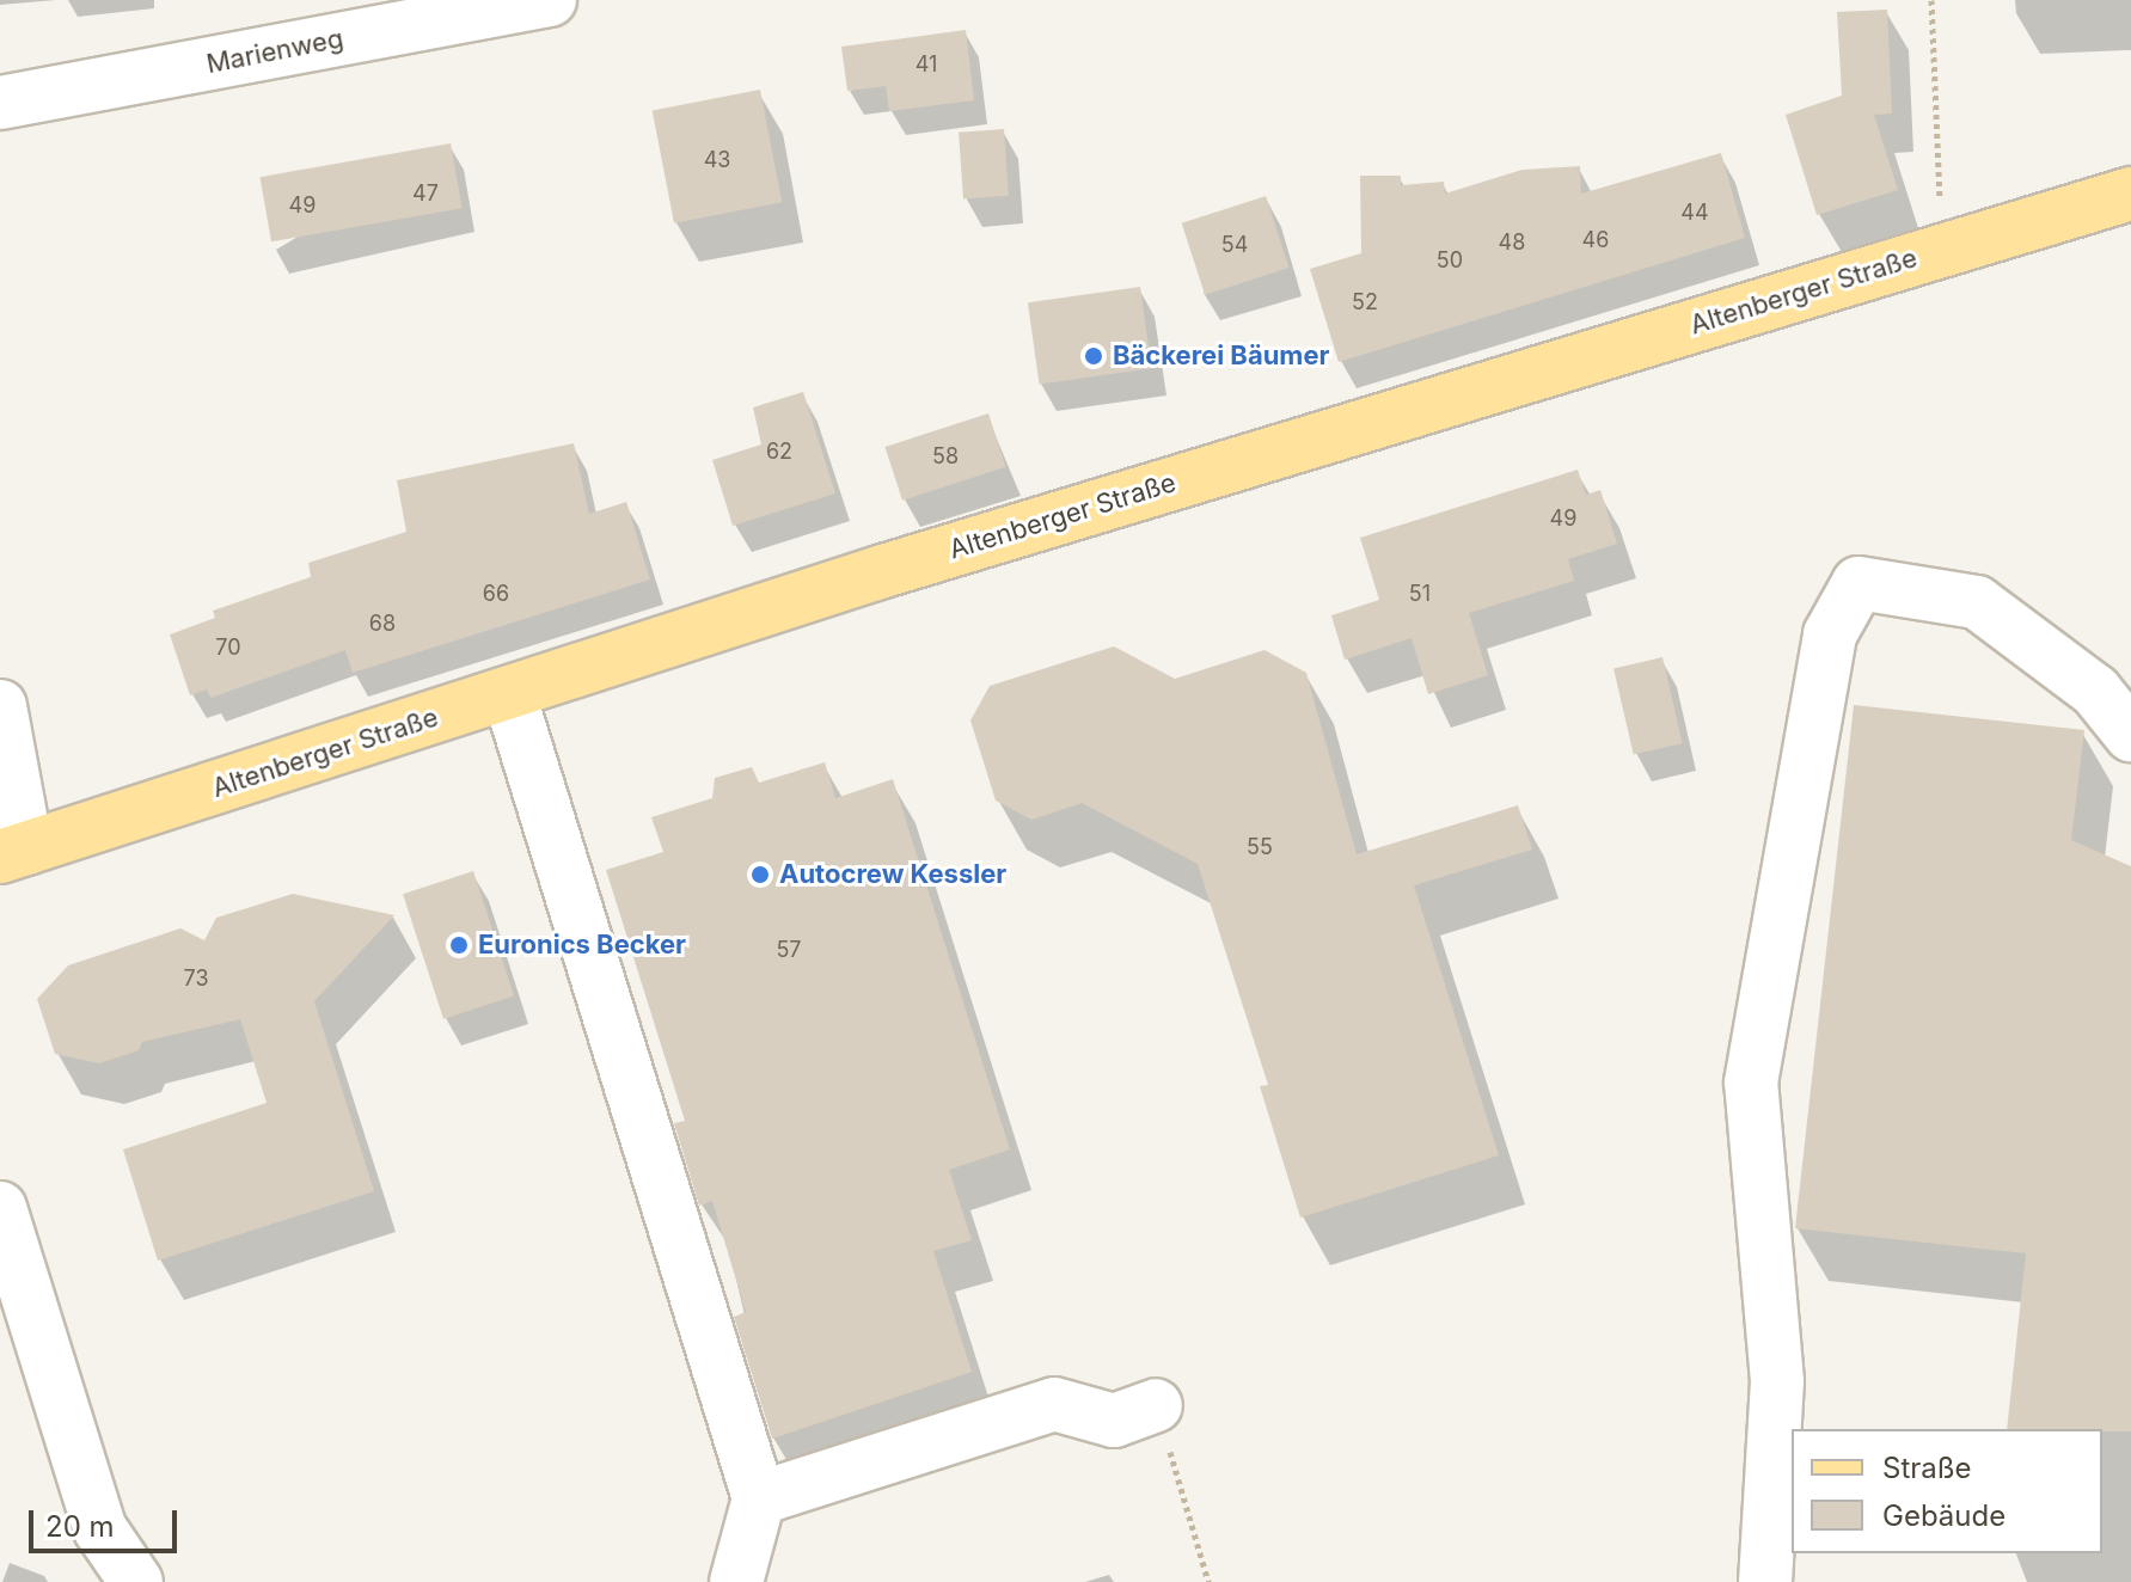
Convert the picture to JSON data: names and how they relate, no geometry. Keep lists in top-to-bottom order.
{
  "streets": {
    "main road": ["Altenberger Straße"],
    "street": ["Marienweg"]
  },
  "places": ["Bäckerei Bäumer", "Autocrew Kessler", "Euronics Becker"],
  "house_numbers": [
    "41",
    "43",
    "47",
    "49",
    "44",
    "46",
    "48",
    "54",
    "50",
    "52",
    "62",
    "58",
    "49",
    "66",
    "51",
    "68",
    "70",
    "55",
    "57",
    "73"
  ],
  "legend": ["Straße", "Gebäude"],
  "scale_bar": "20 m"
}
